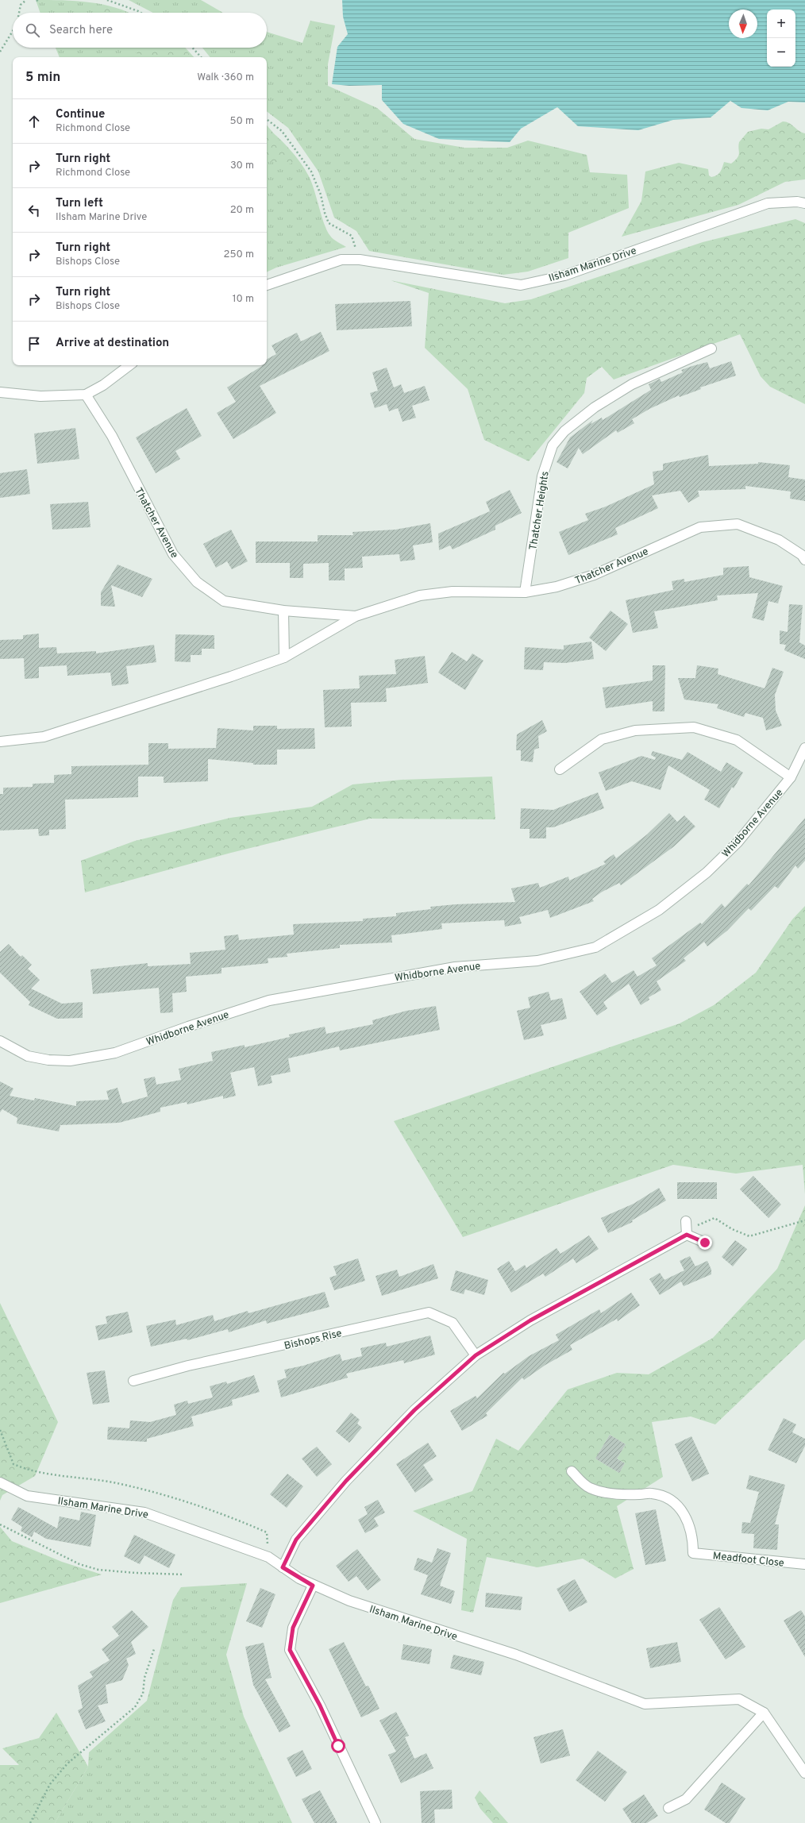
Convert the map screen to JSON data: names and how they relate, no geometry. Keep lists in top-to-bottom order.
{
  "streets": {
    "street": [
      "Ilsham Marine Drive",
      "Thatcher Heights",
      "Thatcher Avenue",
      "Whidborne Avenue",
      "Bishops Rise",
      "Meadfoot Close"
    ]
  },
  "crossings": [
    ["Thatcher Heights", "Thatcher Avenue"]
  ],
  "north": "bottom",
  "page": {
    "map_buttons": ["+", "−"],
    "search": "Search here",
    "heading": ["5 min", "Walk · 360 m"],
    "list": [
      ["Continue", "Richmond Close", "50 m"],
      ["Turn right", "Richmond Close", "30 m"],
      ["Turn left", "Ilsham Marine Drive", "20 m"],
      ["Turn right", "Bishops Close", "250 m"],
      ["Turn right", "Bishops Close", "10 m"],
      "Arrive at destination"
    ]
  }
}
